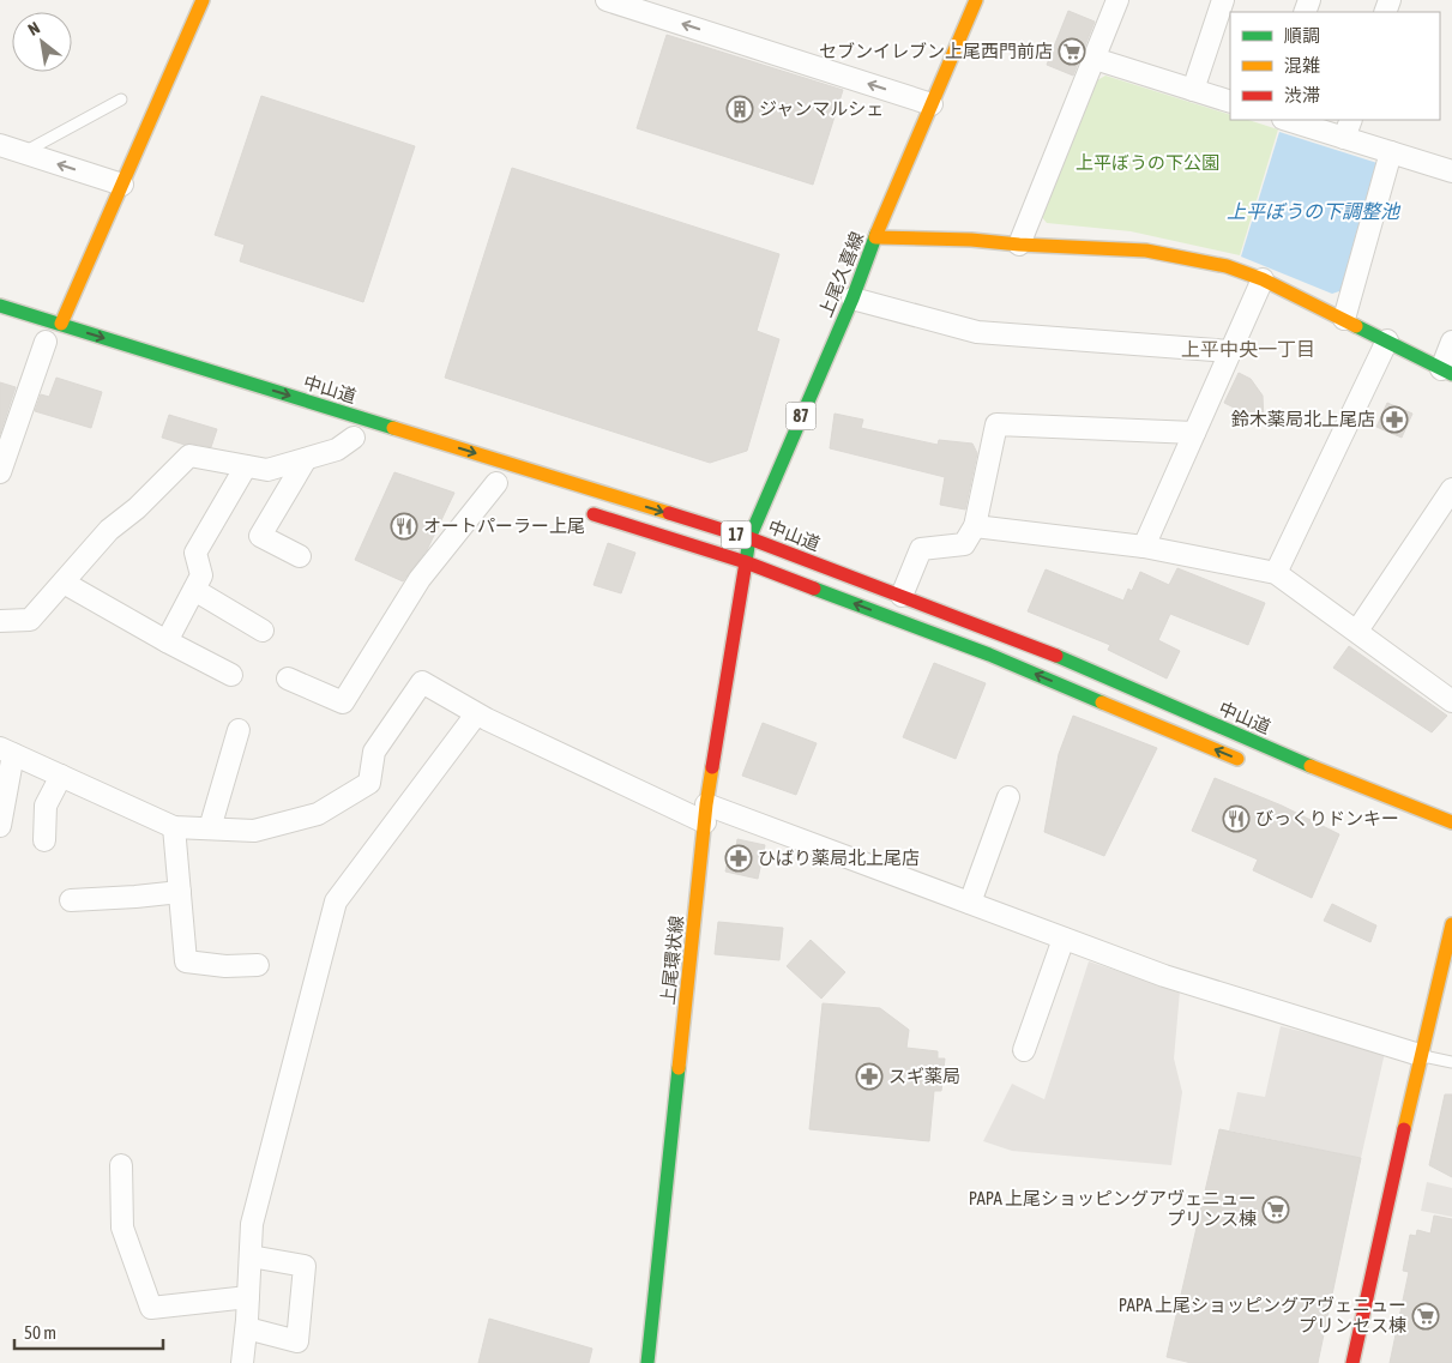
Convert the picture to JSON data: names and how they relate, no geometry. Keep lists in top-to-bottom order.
{
  "streets": {
    "main road": [
      "上尾久喜線",
      "中山道",
      "87",
      "17",
      "上尾環状線"
    ]
  },
  "crossings": [
    ["上尾久喜線", "中山道"],
    ["上尾久喜線", "17"],
    ["上尾久喜線", "上尾環状線"],
    ["17", "上尾環状線"]
  ],
  "one_way": ["中山道"],
  "districts": ["上平中央一丁目"],
  "water": ["上平ぼうの下調整池"],
  "parks": ["上平ぼうの下公園"],
  "places": {
    "supermarket": ["セブンイレブン上尾西門前店", "PAPA 上尾ショッピングアヴェニュー プリンス棟", "PAPA 上尾ショッピングアヴェニュー プリンセス棟"],
    "building": ["ジャンマルシェ"],
    "pharmacy": ["鈴木薬局北上尾店", "ひばり薬局北上尾店", "スギ薬局"],
    "restaurant": ["オートパーラー上尾", "びっくりドンキー"]
  },
  "legend": ["順調", "混雑", "渋滞"],
  "scale_bar": "50 m",
  "north": "top left"
}
